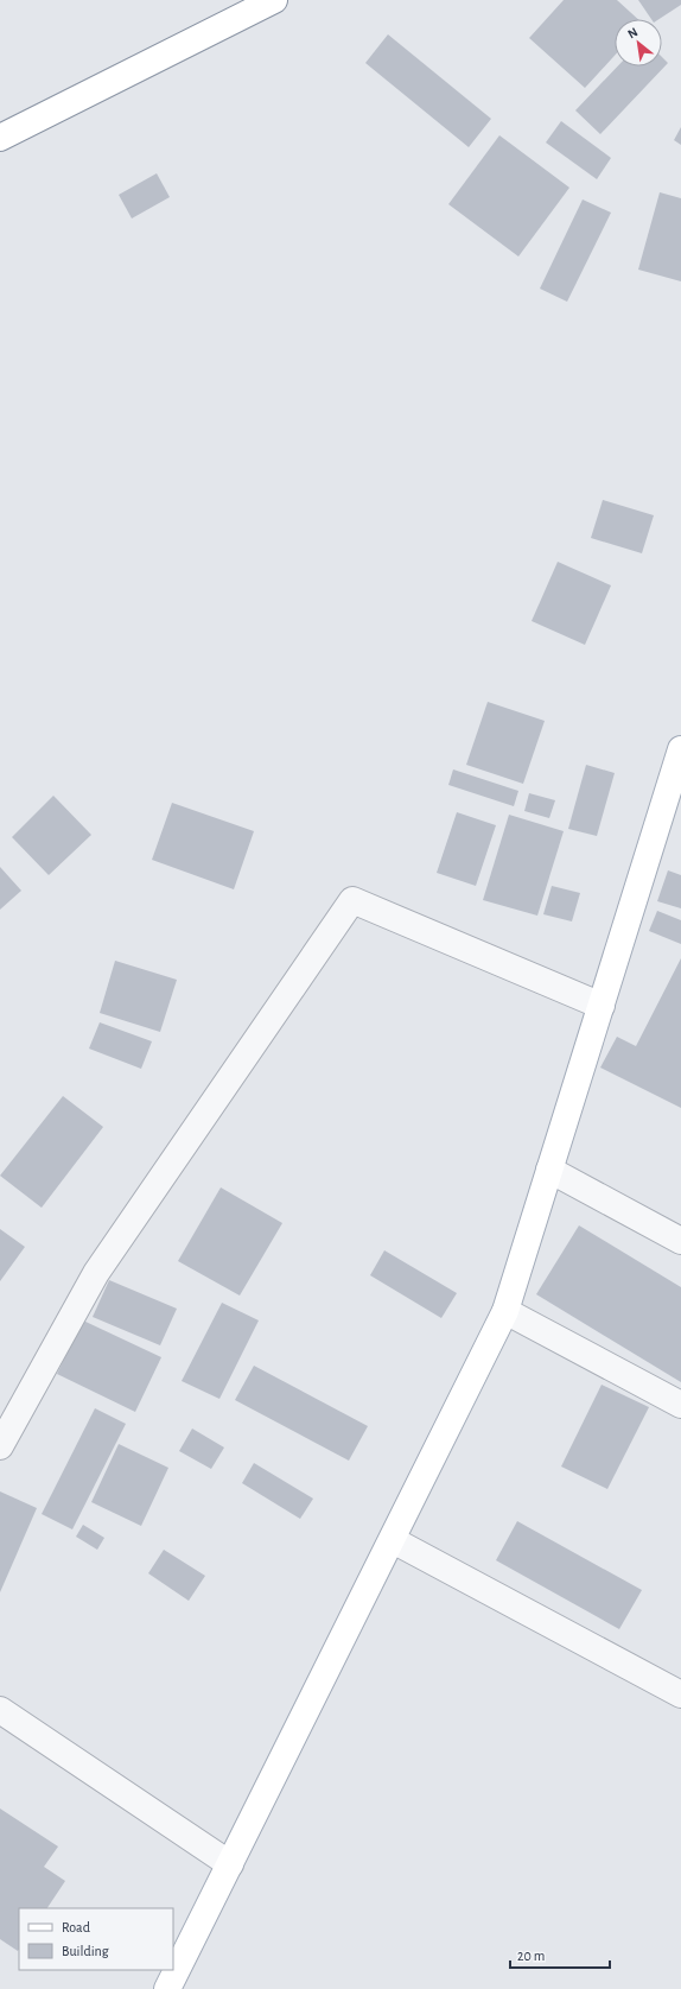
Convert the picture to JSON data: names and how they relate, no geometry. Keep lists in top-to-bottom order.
{
  "legend": ["Road", "Building"],
  "scale_bar": "20 m",
  "north": "top left"
}
